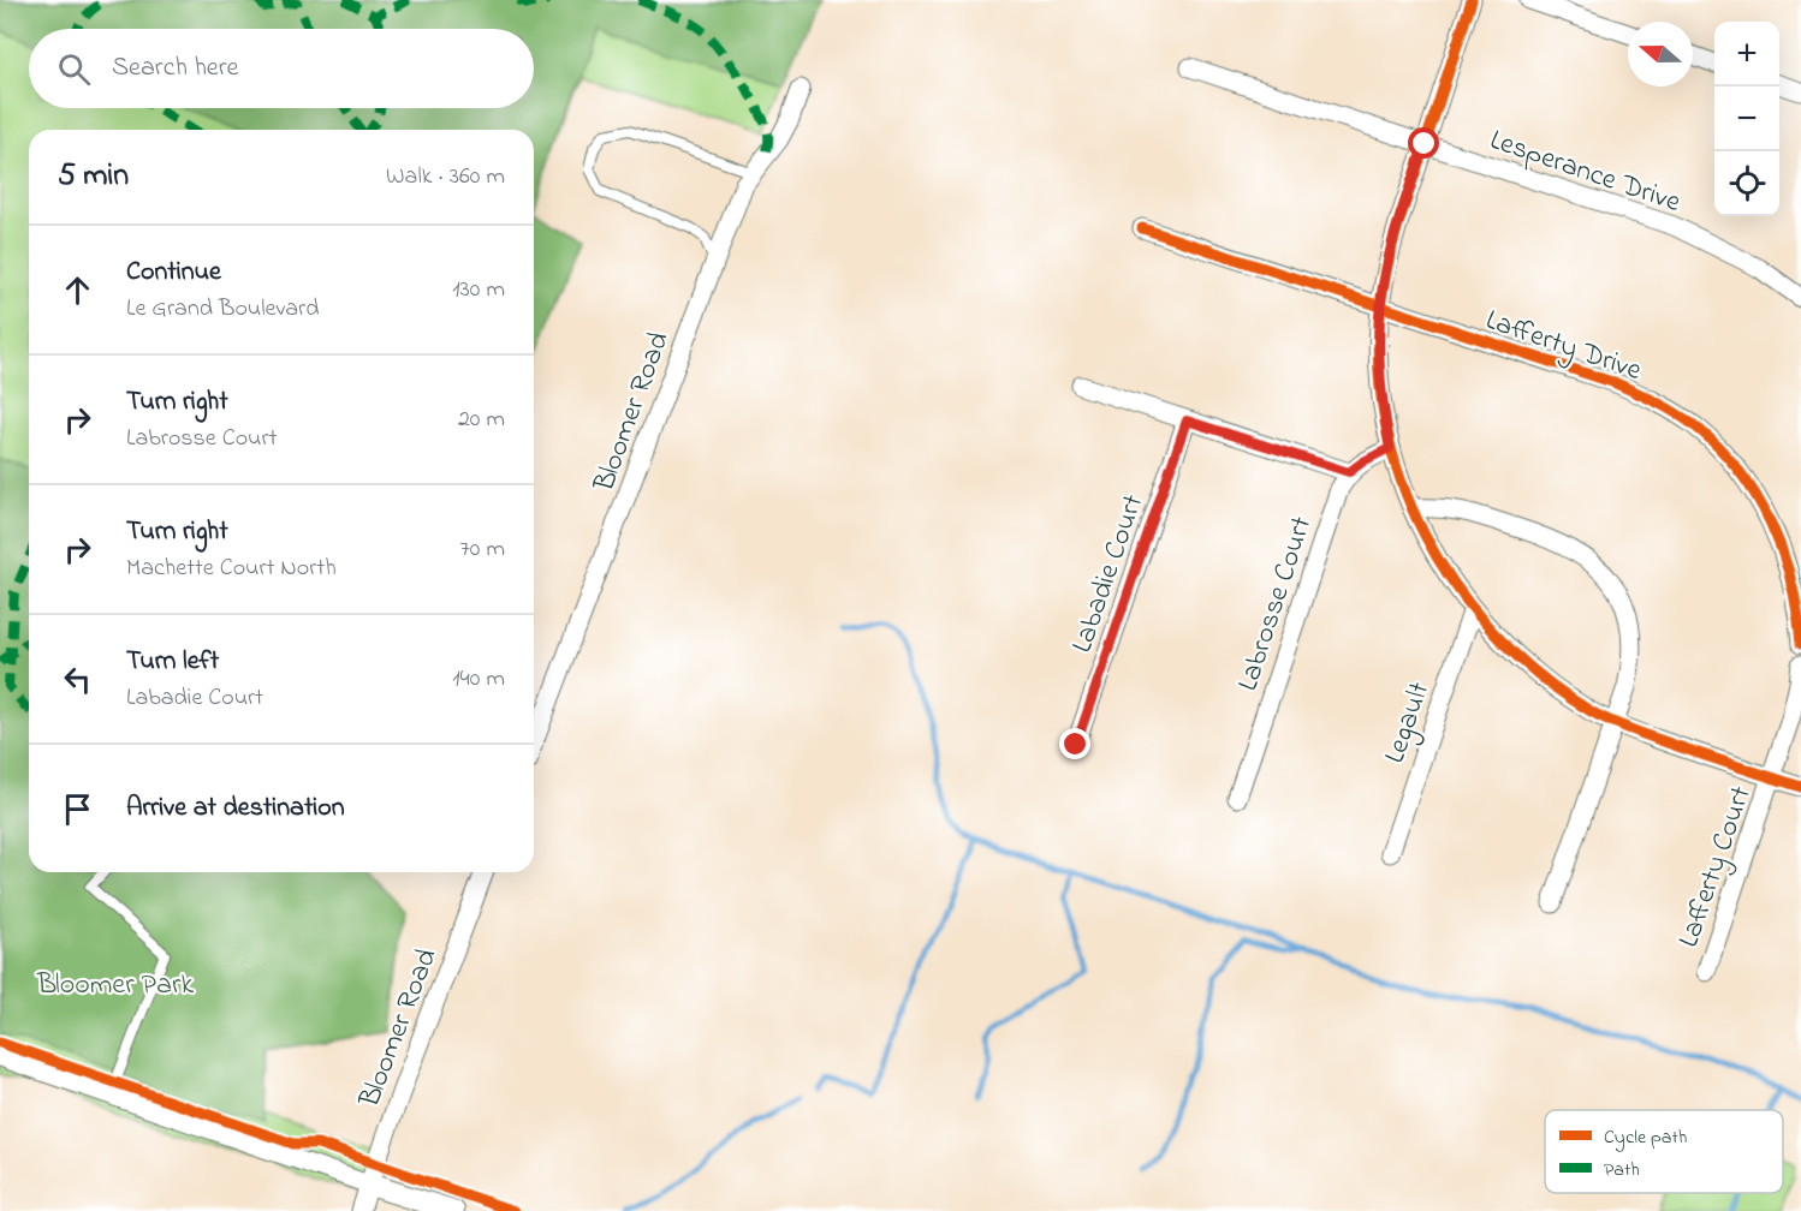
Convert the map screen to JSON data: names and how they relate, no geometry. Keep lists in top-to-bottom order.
{
  "streets": {
    "street": [
      "Lesperance Drive",
      "Lafferty Drive",
      "Bloomer Road",
      "Labadie Court",
      "Labrosse Court",
      "Legault",
      "Lafferty Court"
    ]
  },
  "parks": ["Bloomer Park"],
  "legend": ["Cycle path", "Path"],
  "north": "left",
  "page": {
    "map_buttons": ["+", "−"],
    "search": "Search here",
    "heading": ["5 min", "Walk · 360 m"],
    "list": [
      ["Continue", "Le Grand Boulevard", "130 m"],
      ["Turn right", "Labrosse Court", "20 m"],
      ["Turn right", "Machette Court North", "70 m"],
      ["Turn left", "Labadie Court", "140 m"],
      "Arrive at destination"
    ]
  }
}
